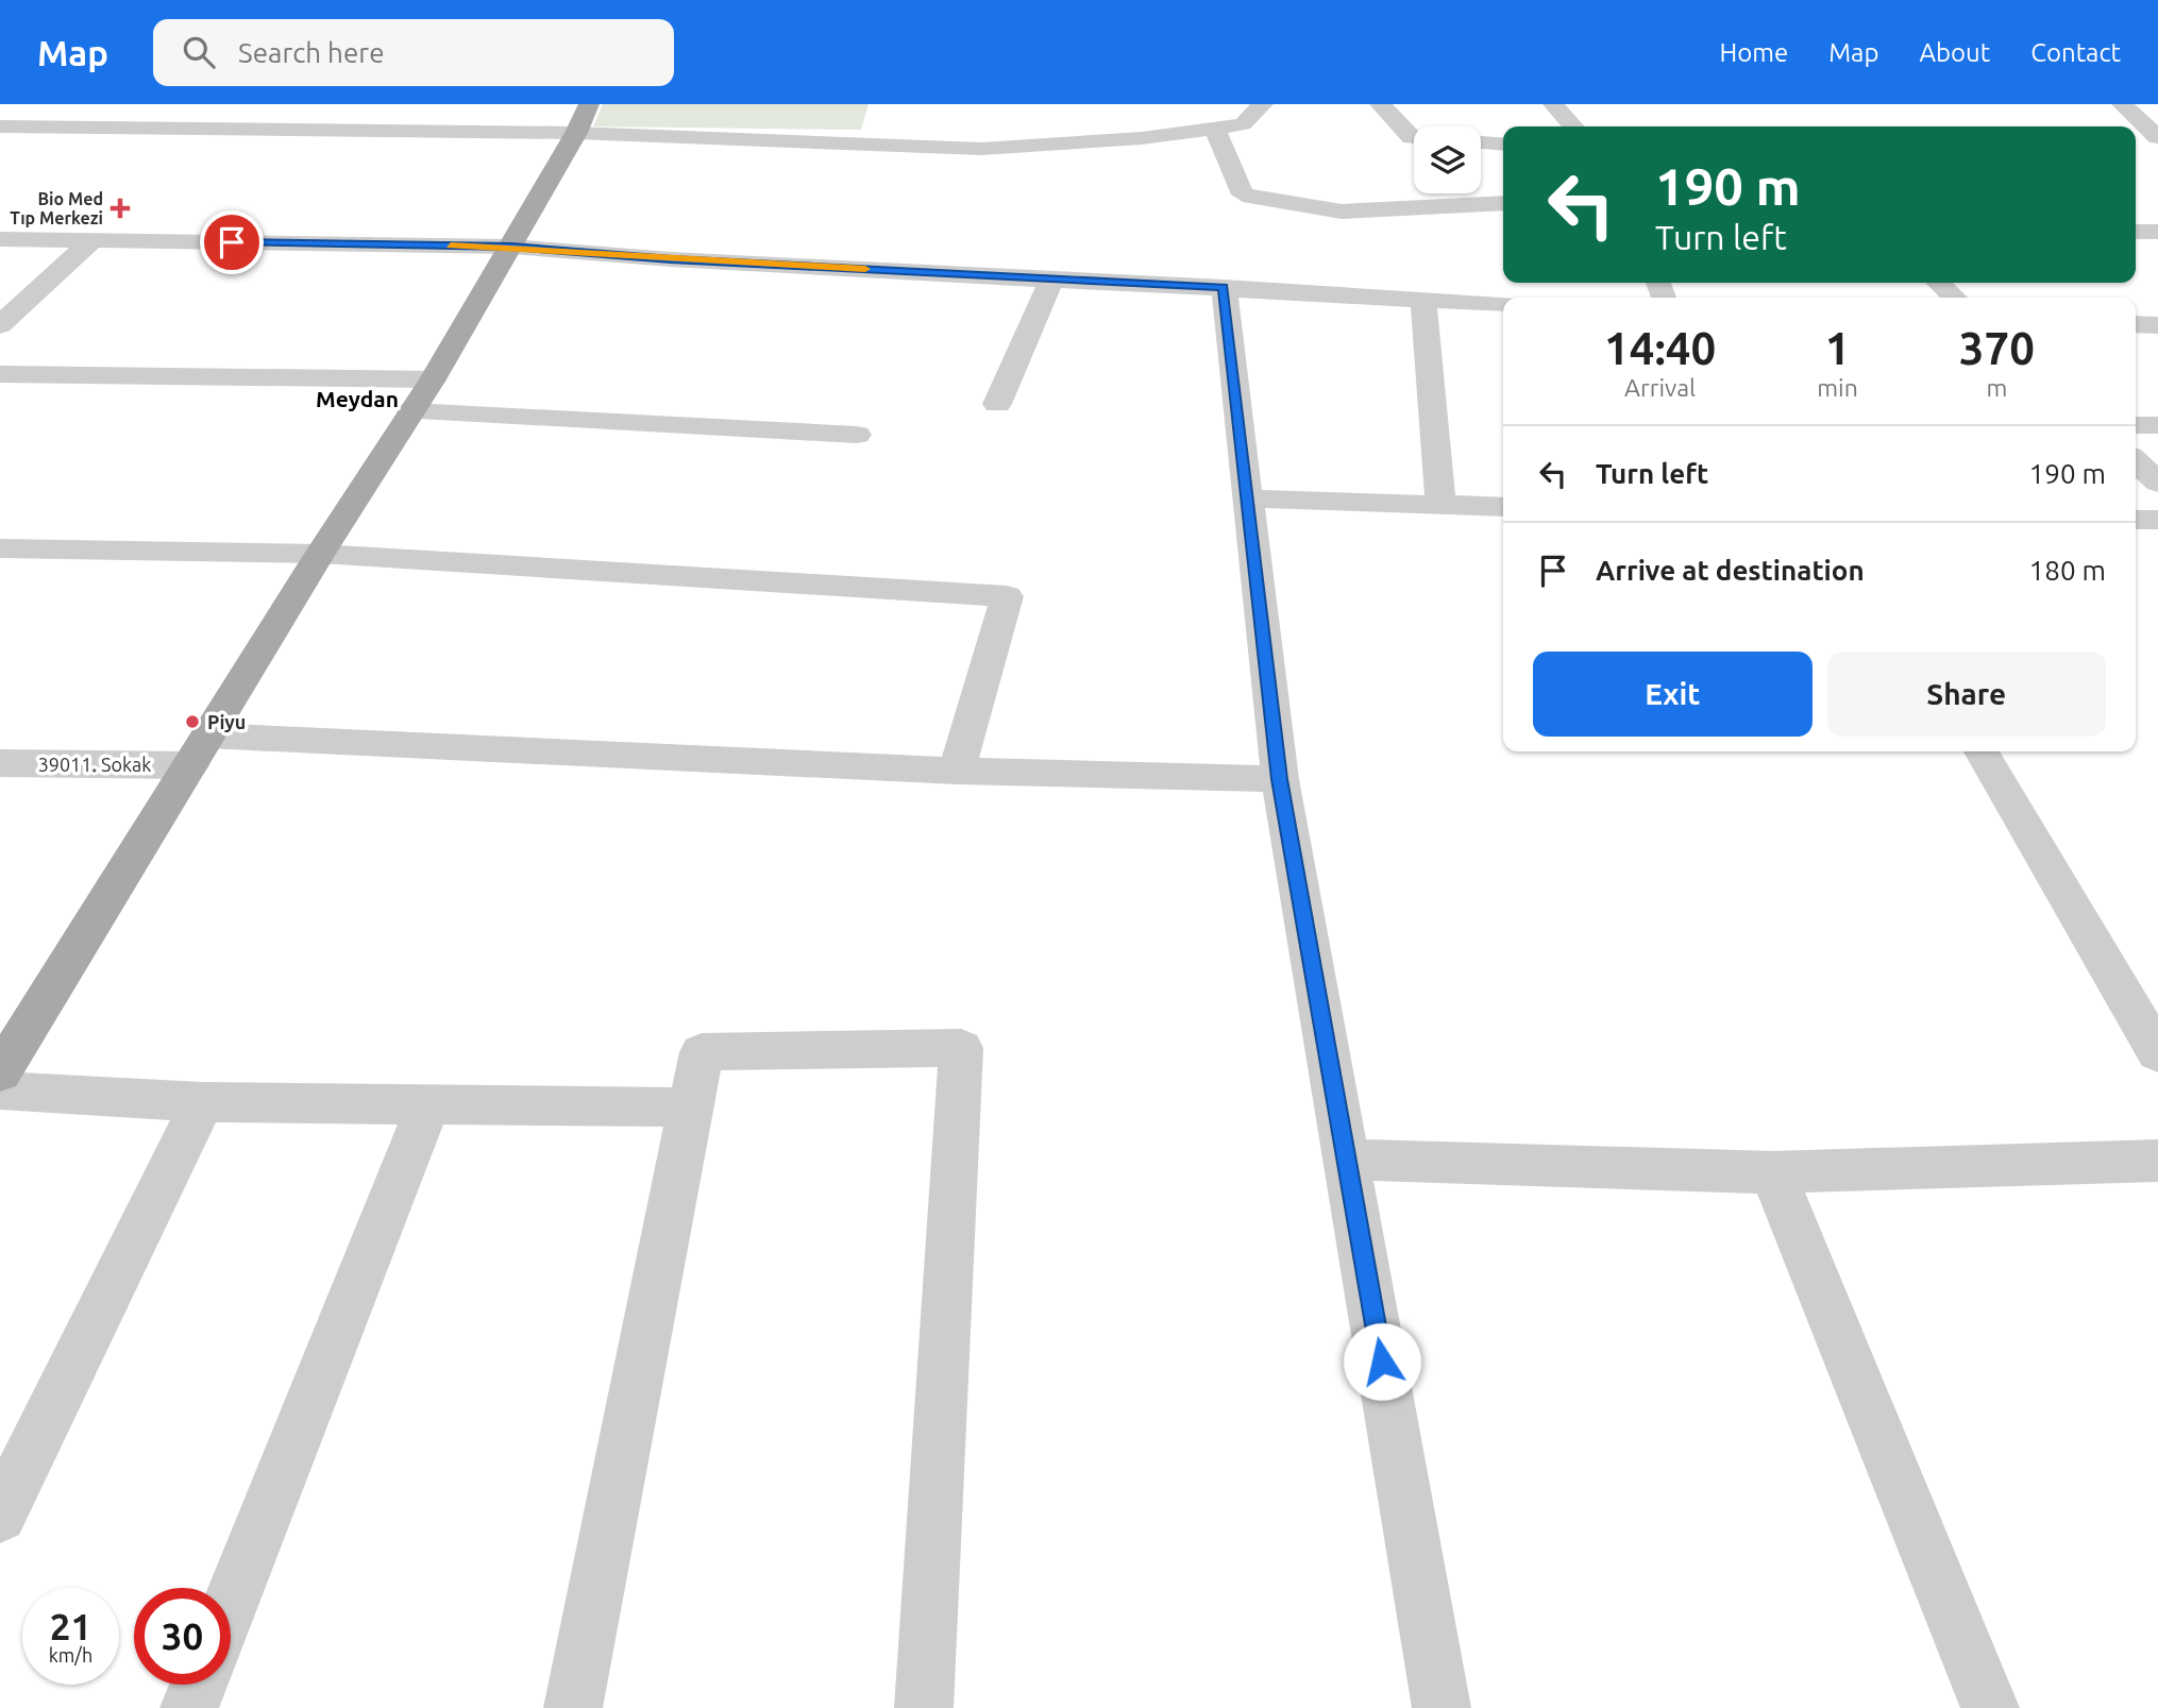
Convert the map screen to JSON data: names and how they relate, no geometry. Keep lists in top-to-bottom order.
{
  "streets": {
    "street": ["39011. Sokak"]
  },
  "districts": ["Meydan"],
  "places": {
    "health": ["Bio Med Tıp Merkezi"],
    "other": ["Piyu"]
  },
  "page": {
    "header": "Map",
    "search": "Search here",
    "nav": [
      "Home",
      "Map",
      "About",
      "Contact"
    ],
    "turn": ["190 m", "Turn left"],
    "eta": [
      "14:40",
      "Arrival",
      "1",
      "min",
      "370",
      "m"
    ],
    "list": [
      {
        "name": "Turn left",
        "value": "190 m"
      },
      {
        "name": "Arrive at destination",
        "value": "180 m"
      }
    ],
    "buttons": ["Exit", "Share"],
    "speed": "21 km/h",
    "limit": "30"
  }
}
